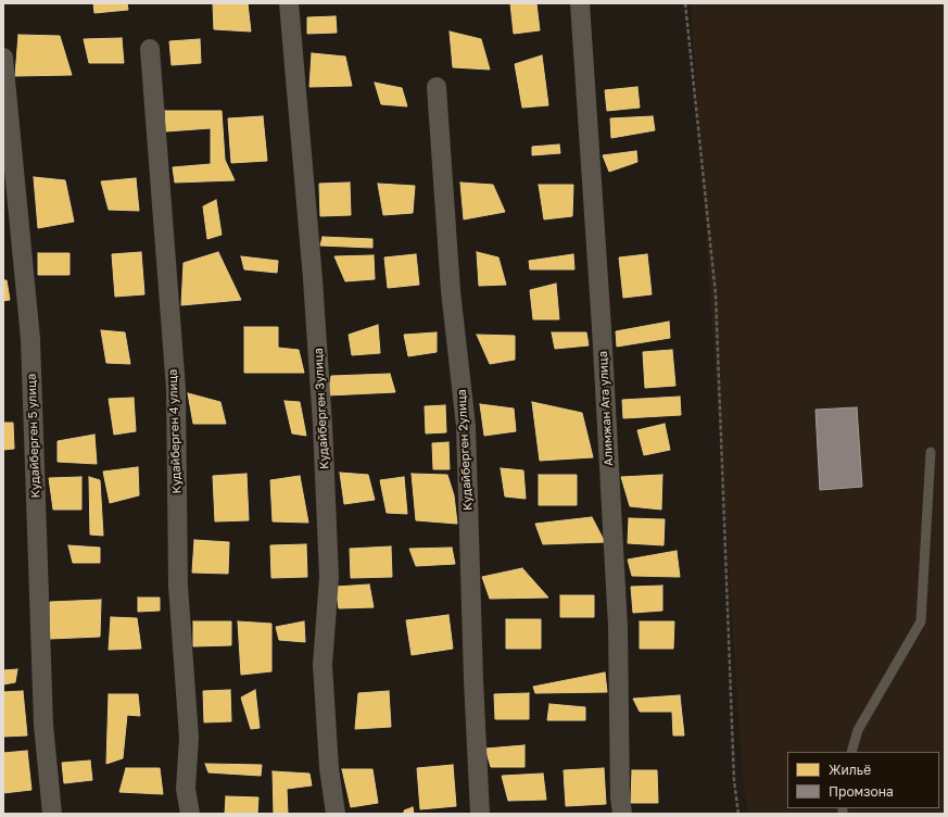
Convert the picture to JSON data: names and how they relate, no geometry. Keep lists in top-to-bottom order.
{
  "streets": {
    "street": [
      "Кудайберген 3улица",
      "Алимжан Ата улица",
      "Кудайберген 4 улица",
      "Кудайберген 5 улица",
      "Кудайберген 2улица"
    ]
  },
  "legend": ["Жильё", "Промзона"]
}
